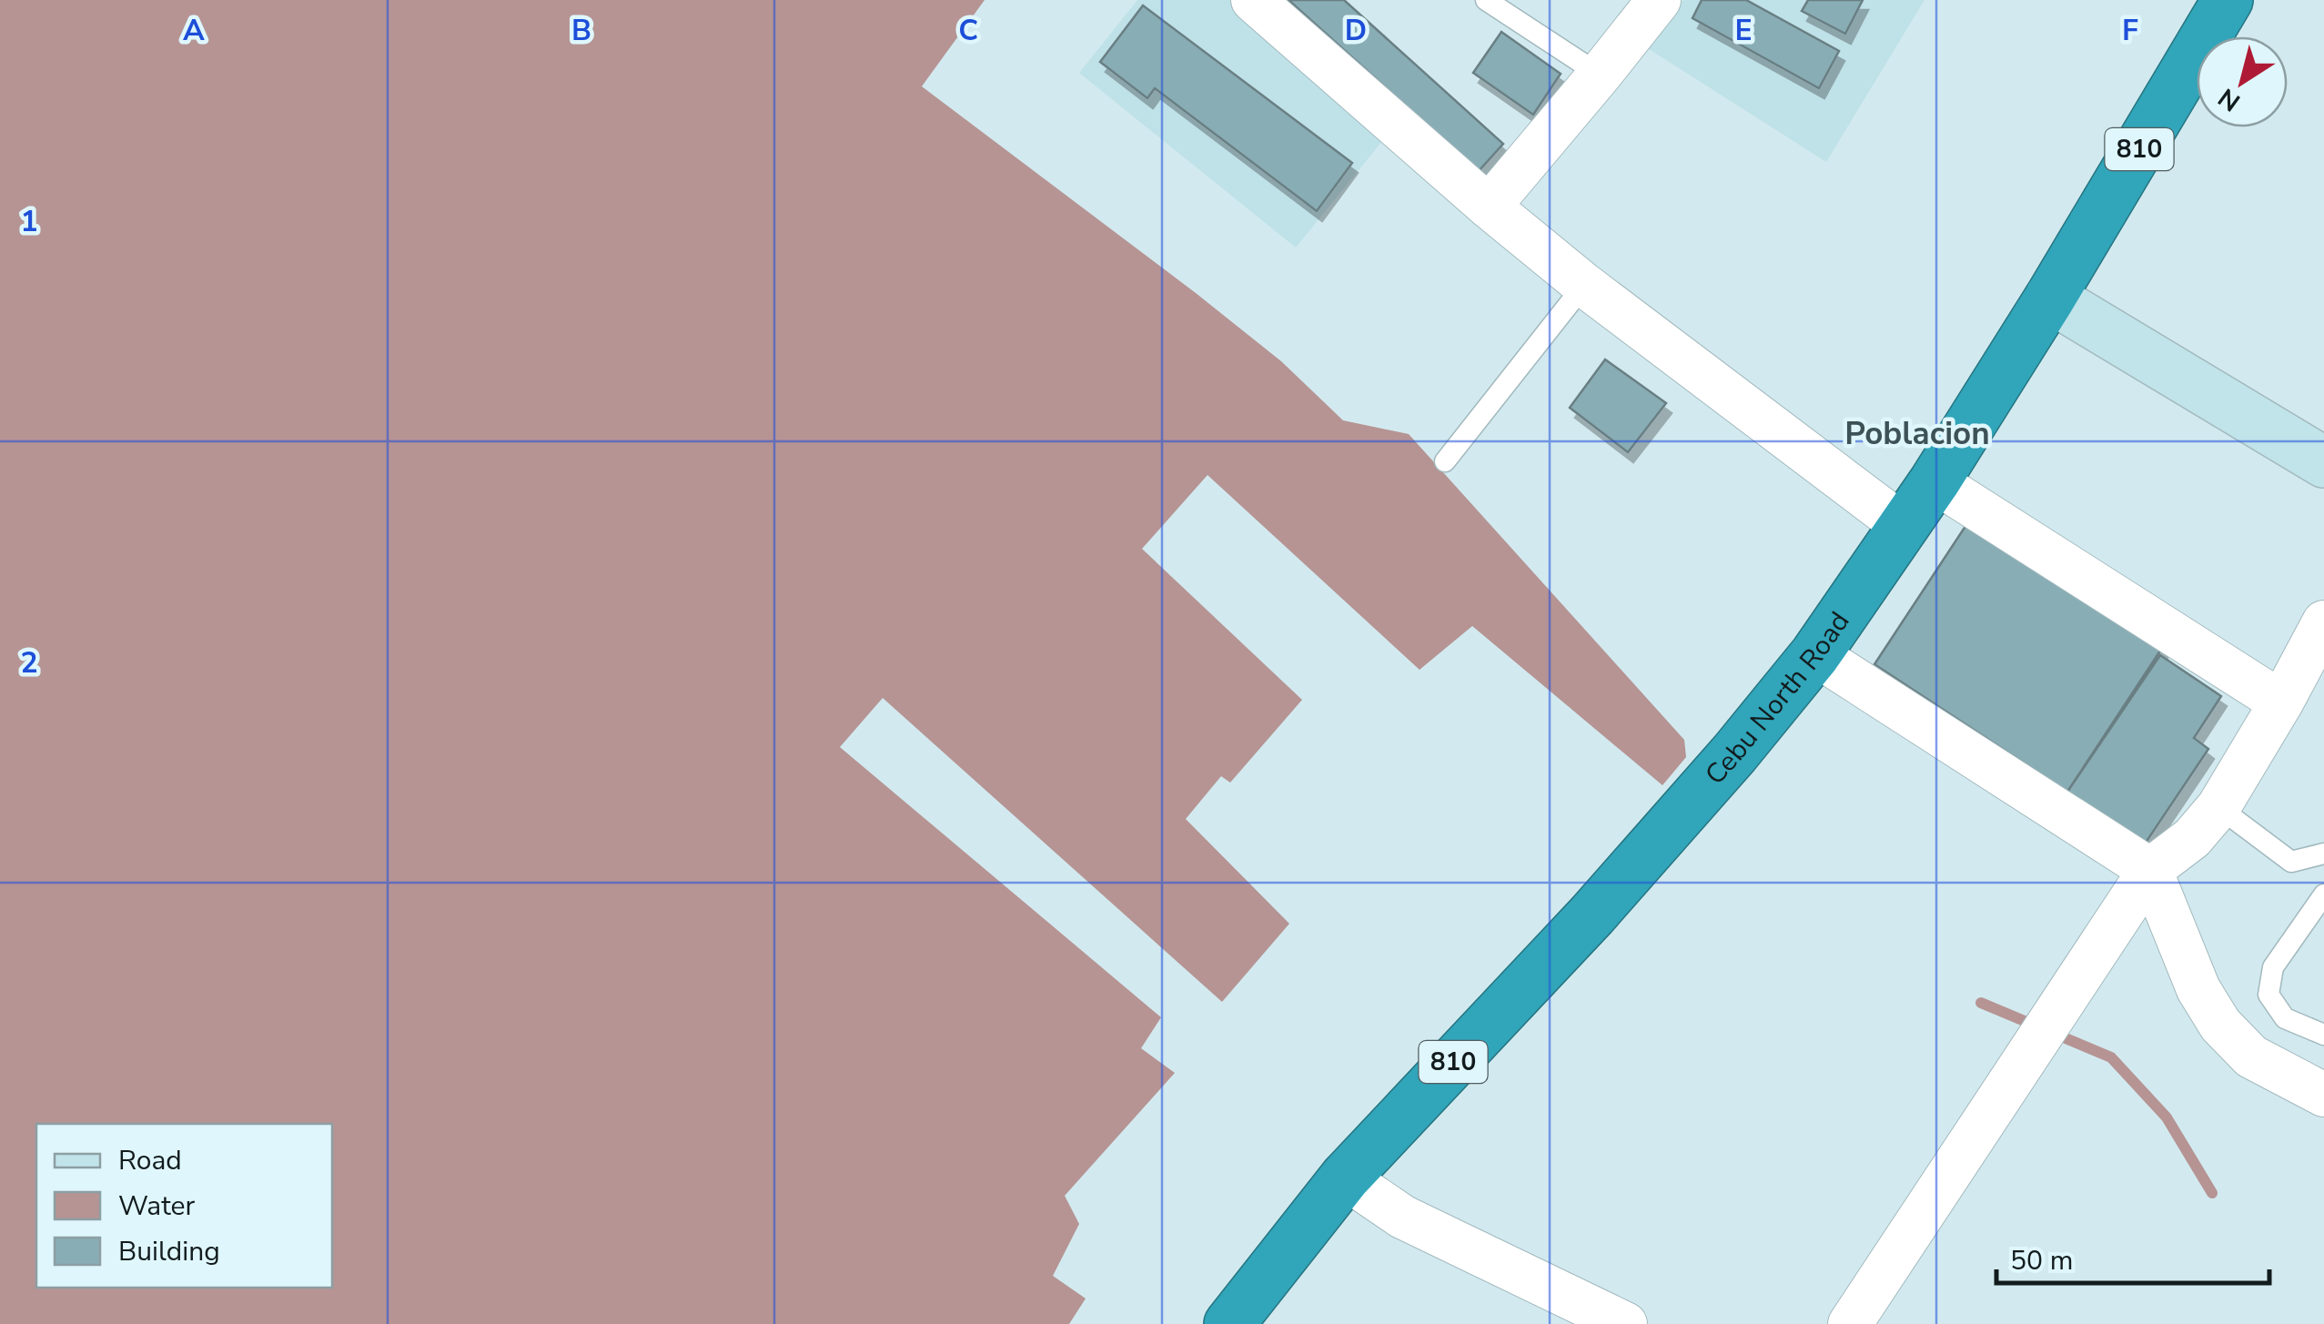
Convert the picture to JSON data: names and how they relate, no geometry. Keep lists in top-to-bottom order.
{
  "streets": {
    "highway": ["810", "Cebu North Road"]
  },
  "districts": ["Poblacion"],
  "legend": ["Road", "Water", "Building"],
  "scale_bar": "50 m",
  "north": "bottom left",
  "grid": {
    "columns": [
      "A",
      "B",
      "C",
      "D",
      "E",
      "F"
    ],
    "rows": ["1", "2"]
  }
}
